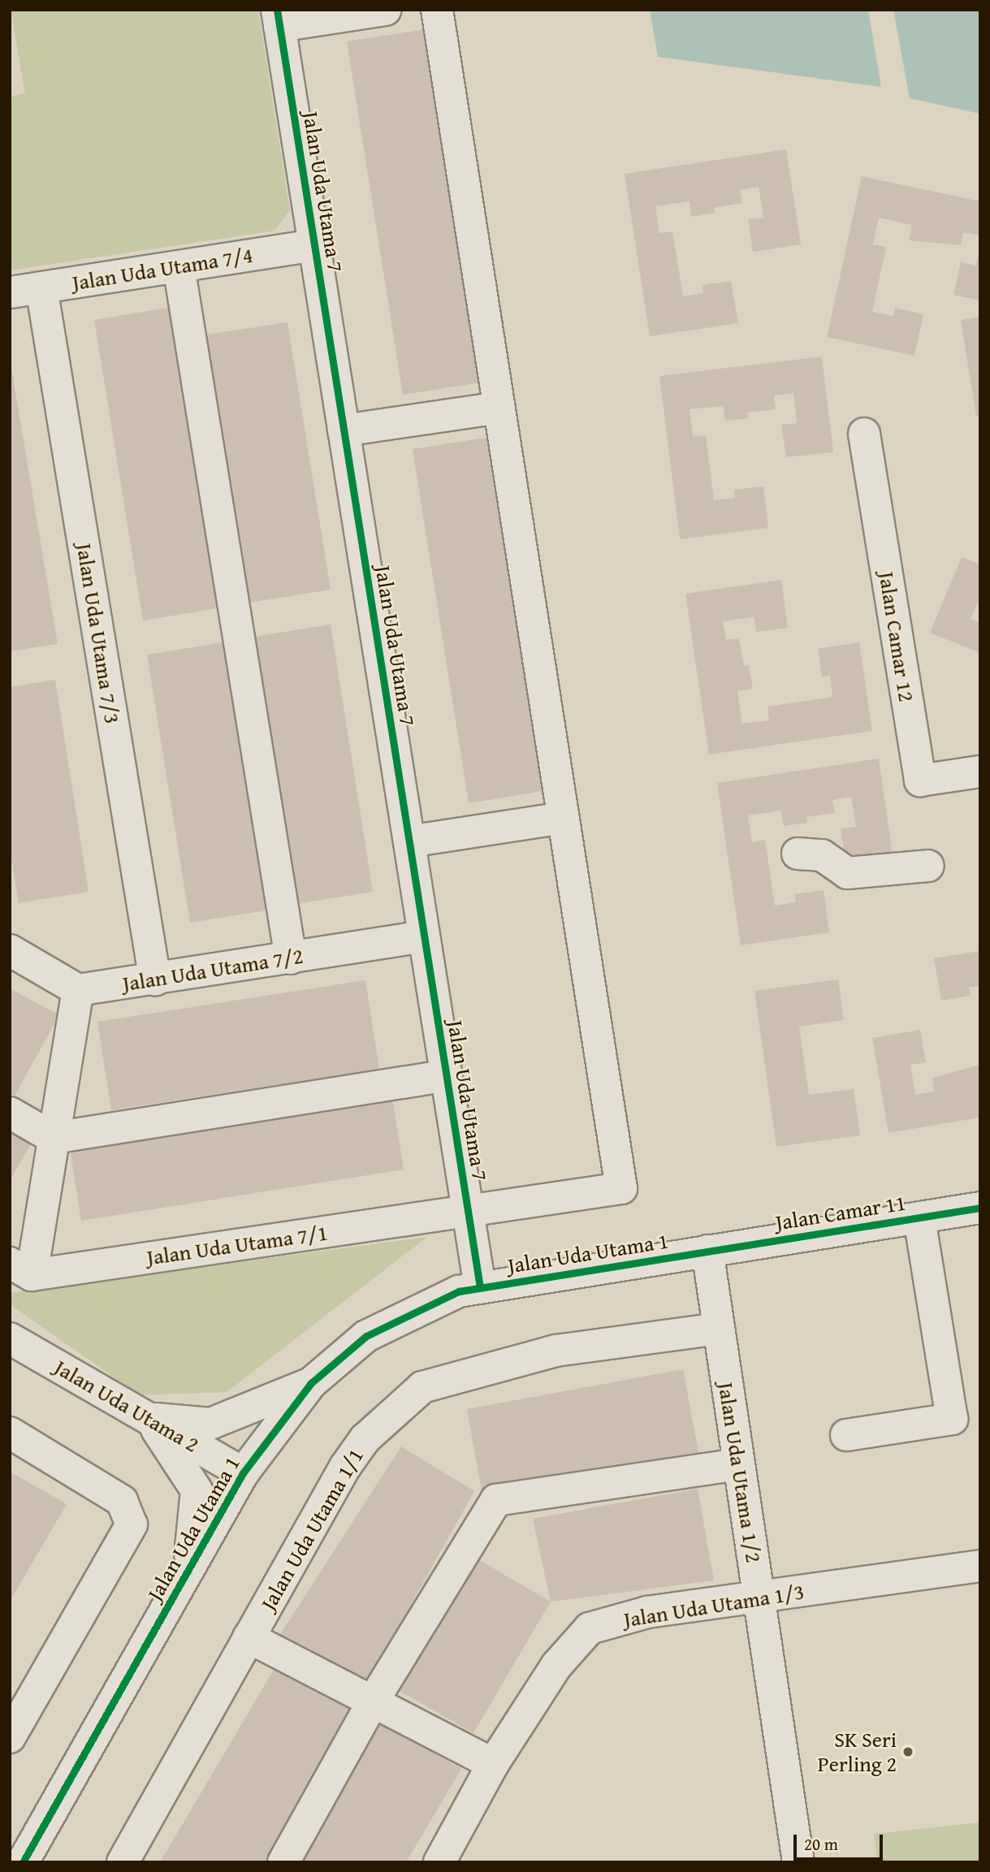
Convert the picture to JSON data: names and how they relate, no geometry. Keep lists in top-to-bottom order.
{
  "streets": {
    "street": [
      "Jalan Uda Utama 7",
      "Jalan Uda Utama 7/4",
      "Jalan Uda Utama 7/3",
      "Jalan Camar 12",
      "Jalan Uda Utama 7/2",
      "Jalan Camar 11",
      "Jalan Uda Utama 7/1",
      "Jalan Uda Utama 1",
      "Jalan Uda Utama 2",
      "Jalan Uda Utama 1/2",
      "Jalan Uda Utama 1/1",
      "Jalan Uda Utama 1/3"
    ]
  },
  "crossings": [
    ["Jalan Uda Utama 7", "Jalan Uda Utama 7/4"],
    ["Jalan Uda Utama 7", "Jalan Uda Utama 7/2"],
    ["Jalan Uda Utama 7", "Jalan Uda Utama 7/1"],
    ["Jalan Uda Utama 7", "Jalan Uda Utama 1"],
    ["Jalan Uda Utama 7/4", "Jalan Uda Utama 7/3"],
    ["Jalan Uda Utama 7/3", "Jalan Uda Utama 7/2"],
    ["Jalan Camar 11", "Jalan Uda Utama 1"],
    ["Jalan Camar 11", "Jalan Uda Utama 1/2"],
    ["Jalan Uda Utama 1", "Jalan Uda Utama 2"],
    ["Jalan Uda Utama 1", "Jalan Uda Utama 1/2"],
    ["Jalan Uda Utama 1/2", "Jalan Uda Utama 1/1"],
    ["Jalan Uda Utama 1/2", "Jalan Uda Utama 1/3"]
  ],
  "places": ["SK Seri Perling 2"],
  "scale_bar": "20 m"
}
